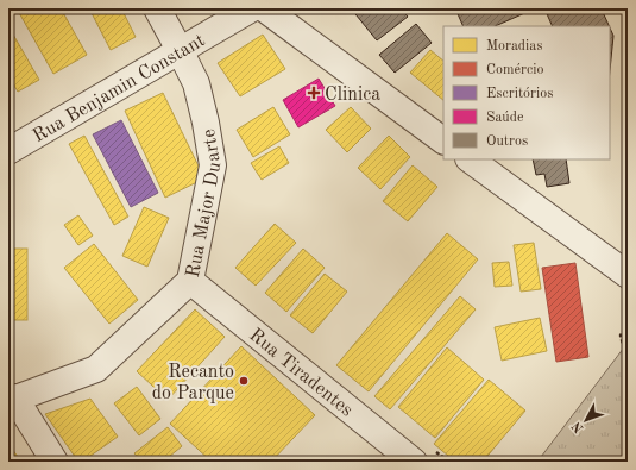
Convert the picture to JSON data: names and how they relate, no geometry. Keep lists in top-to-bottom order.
{
  "streets": {
    "street": ["Rua Benjamin Constant", "Rua Major Duarte", "Rua Tiradentes"]
  },
  "crossings": [
    ["Rua Benjamin Constant", "Rua Major Duarte"],
    ["Rua Major Duarte", "Rua Tiradentes"]
  ],
  "places": {
    "health": ["Clinica"],
    "other": ["Recanto do Parque"]
  },
  "legend": [
    "Moradias",
    "Comércio",
    "Escritórios",
    "Saúde",
    "Outros"
  ],
  "north": "bottom left"
}
